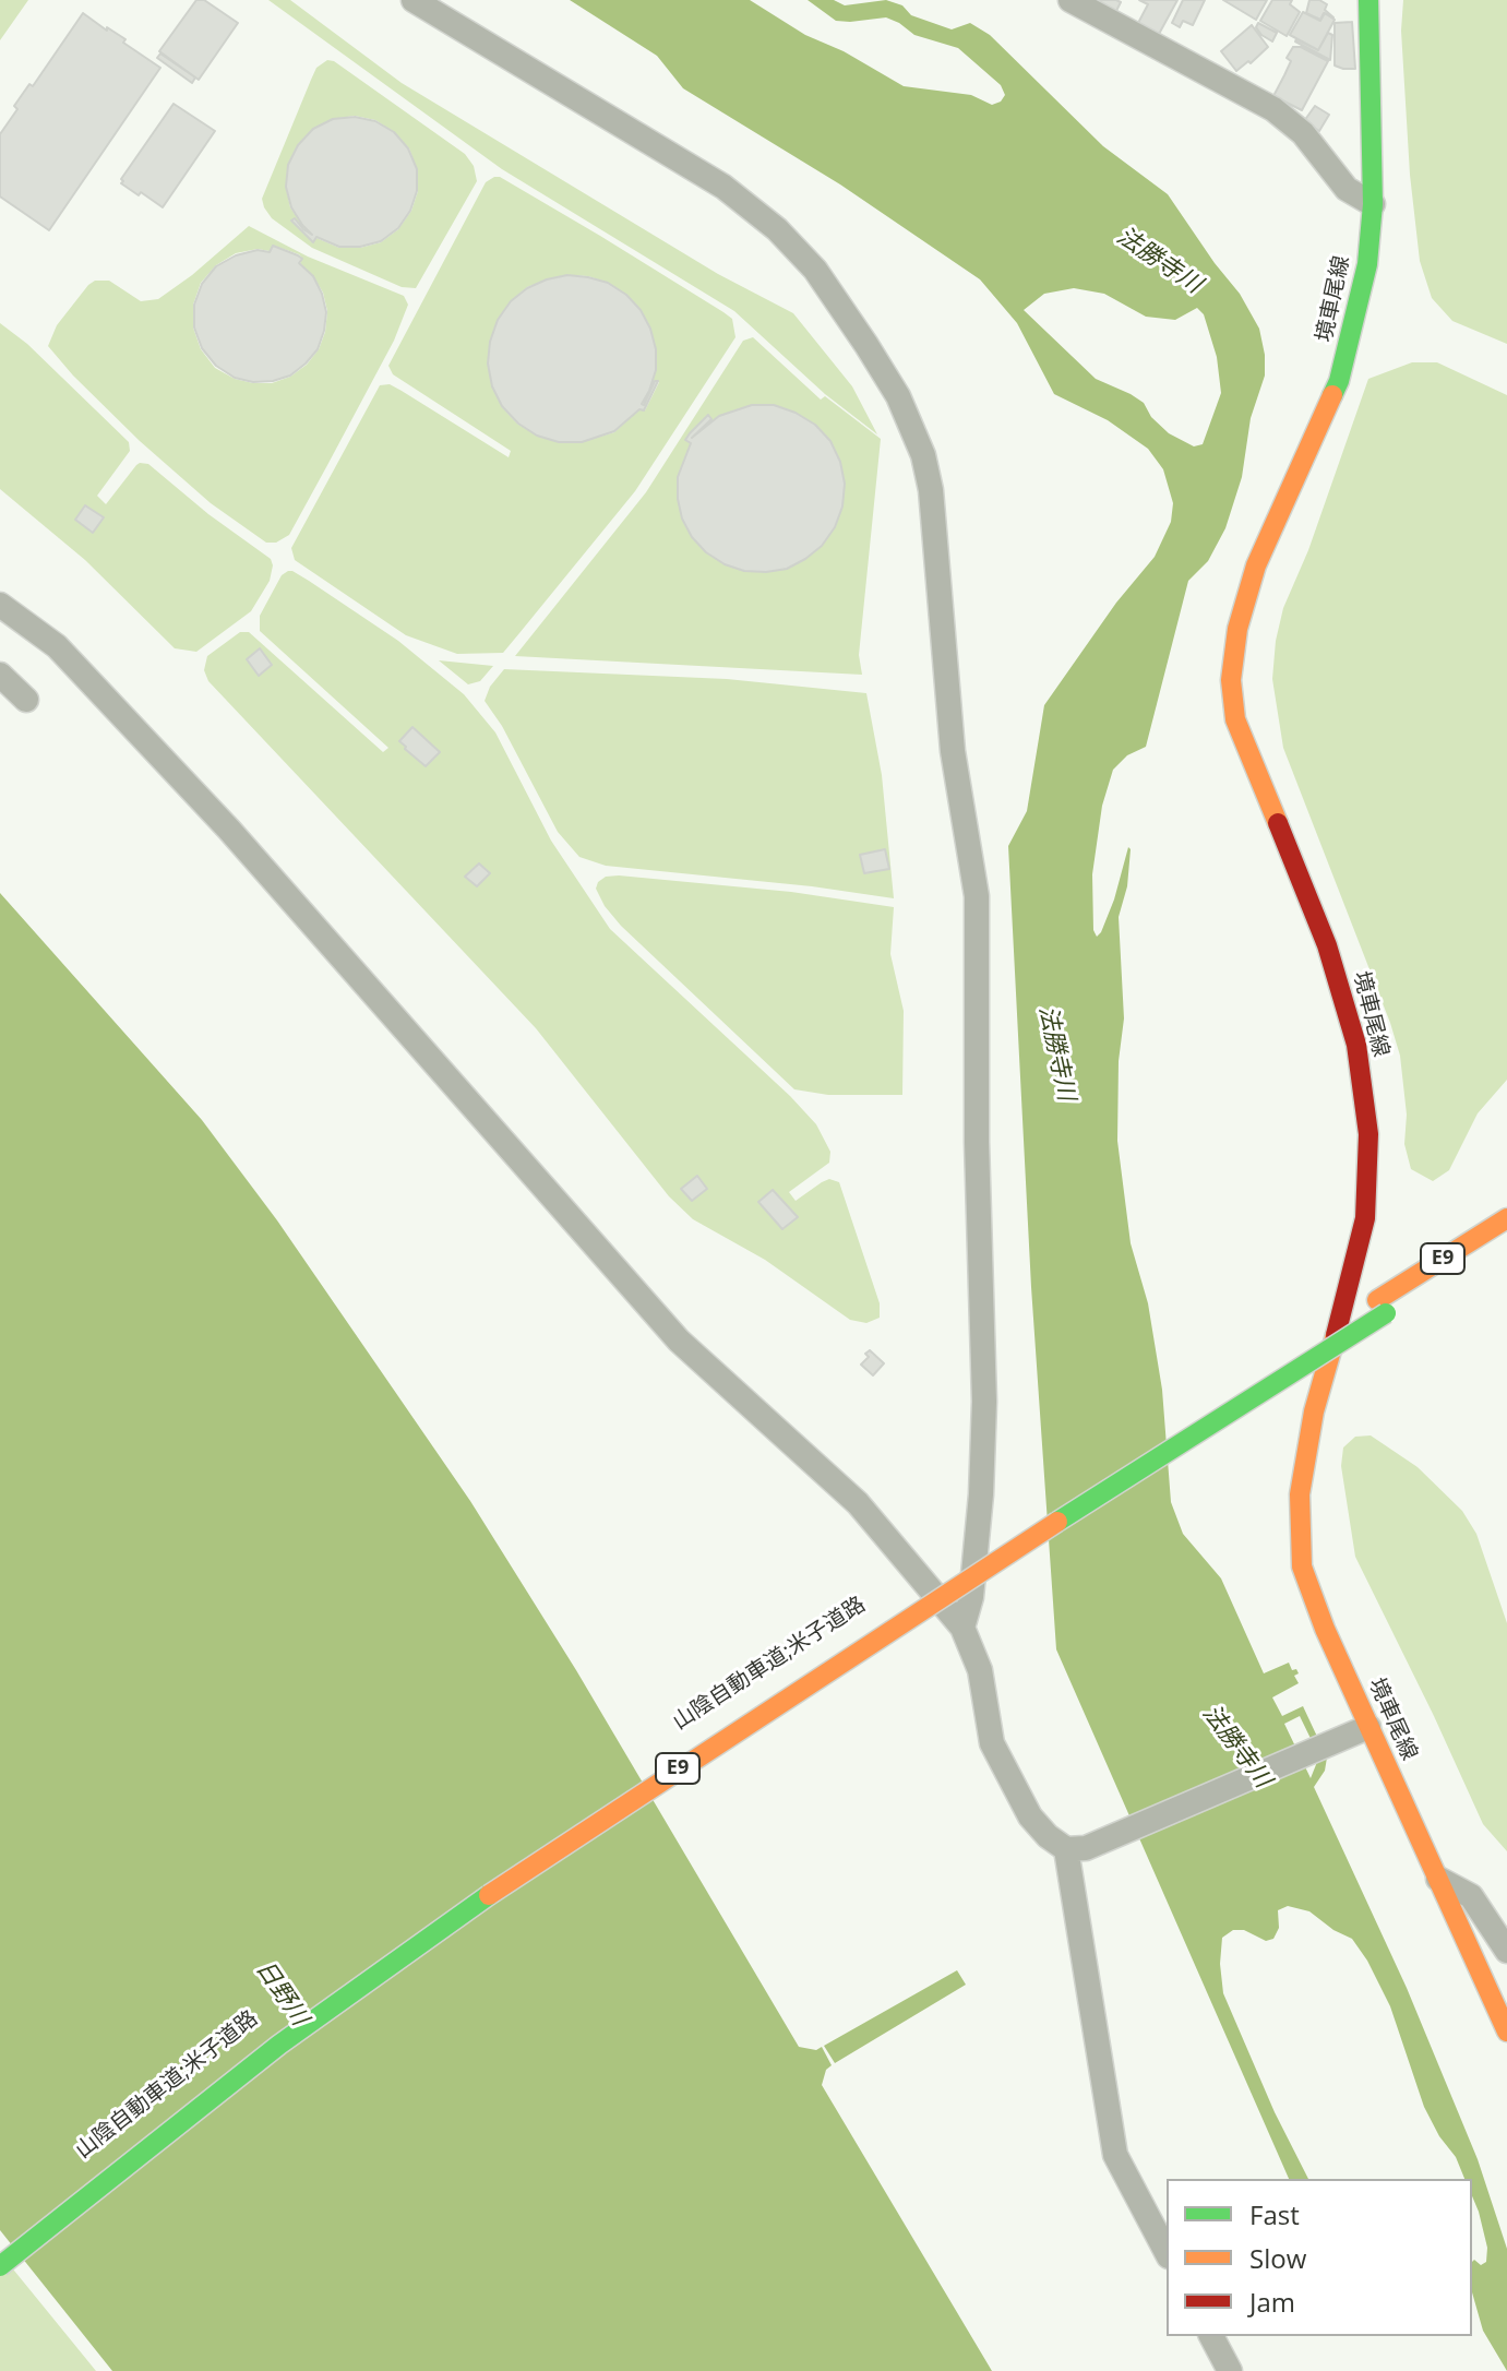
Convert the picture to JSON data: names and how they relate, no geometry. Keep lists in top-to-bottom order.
{
  "streets": {
    "main road": ["境車尾線", "E9", "山陰自動車道;米子道路"]
  },
  "water": ["法勝寺川", "日野川"],
  "legend": ["Fast", "Slow", "Jam"]
}
